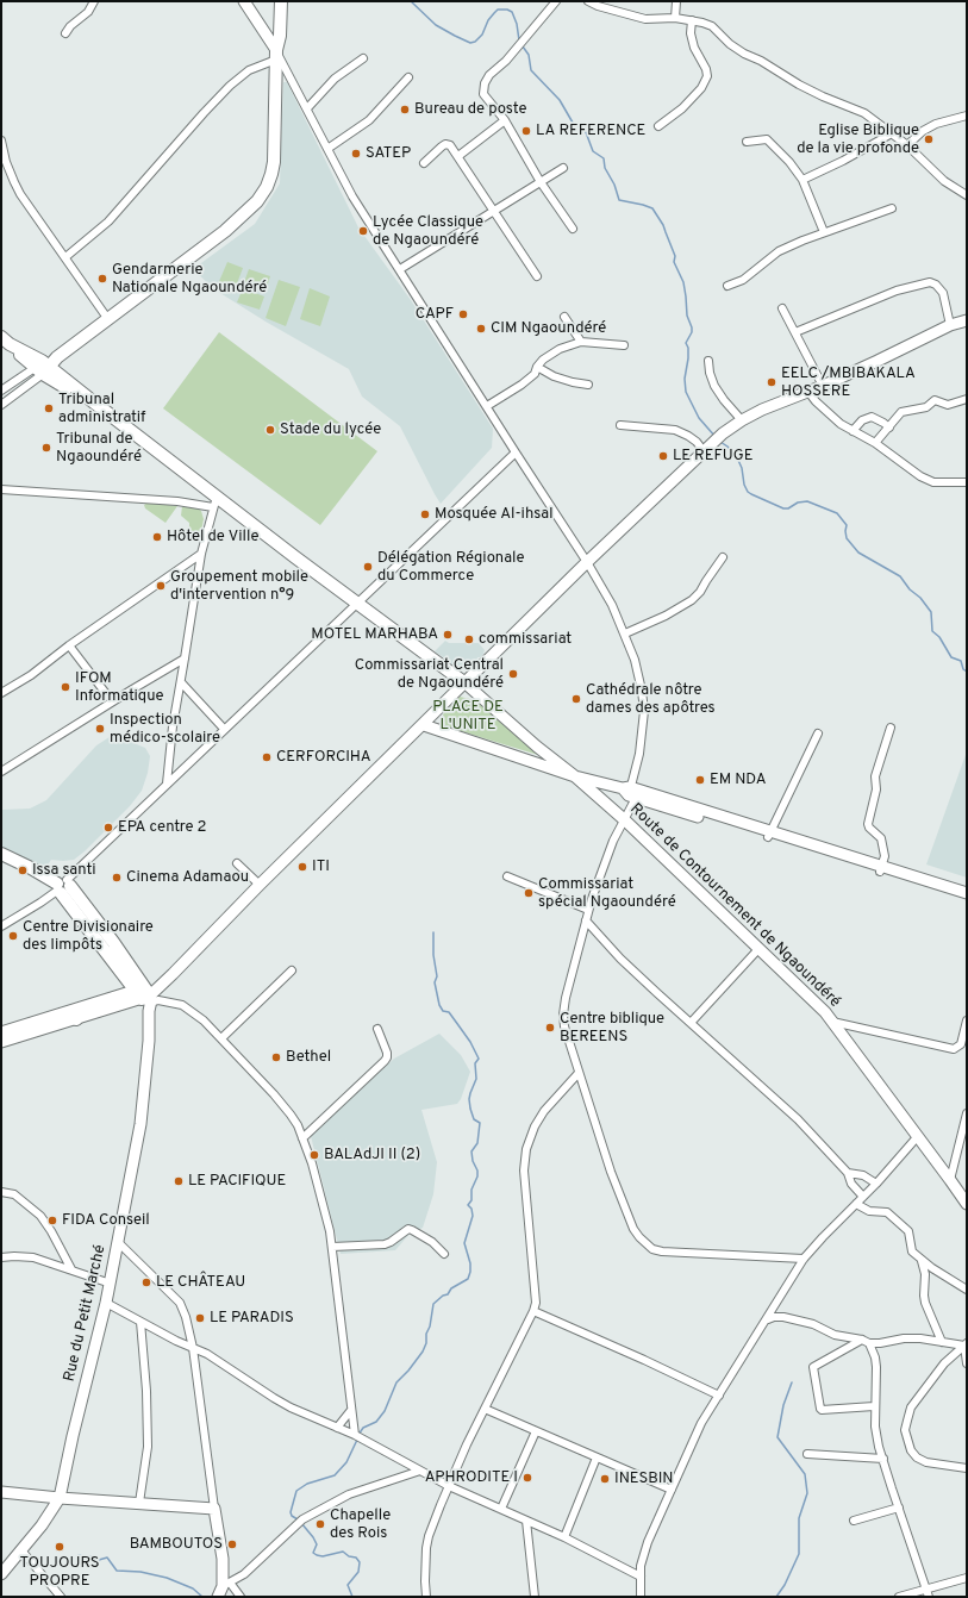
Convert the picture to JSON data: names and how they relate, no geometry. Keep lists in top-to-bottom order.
{
  "streets": {
    "street": ["Route de Contournement de Ngaoundéré", "Rue du Petit Marché"]
  },
  "parks": ["PLACE DE L'UNITE"],
  "places": [
    "Bureau de poste",
    "LA REFERENCE",
    "Eglise Biblique de la vie profonde",
    "SATEP",
    "Lycée Classique de Ngaoundéré",
    "Gendarmerie Nationale Ngaoundéré",
    "CAPF",
    "CIM Ngaoundéré",
    "EELC /MBIBAKALA HOSSERE",
    "Tribunal administratif",
    "Stade du lycée",
    "Tribunal de Ngaoundéré",
    "LE REFUGE",
    "Mosquée Al-ihsaI",
    "Hôtel de Ville",
    "Délégation Régionale du Commerce",
    "Groupement mobile d'intervention n°9",
    "MOTEL MARHABA",
    "commissariat",
    "Commissariat Central de Ngaoundéré",
    "IFOM Informatique",
    "Cathédrale nôtre dames des apôtres",
    "Inspection médico-scolaire",
    "CERFORCIHA",
    "EM NDA",
    "EPA centre 2",
    "ITI",
    "Issa santi",
    "Cinema Adamaou",
    "Commissariat spécial Ngaoundéré",
    "Centre Divisionaire des Iimpôts",
    "Centre biblique BEREENS",
    "Bethel",
    "BALAdJI II (2)",
    "LE PACIFIQUE",
    "FIDA Conseil",
    "LE CHÂTEAU",
    "LE PARADIS",
    "APHRODITE I",
    "INESBIN",
    "Chapelle des Rois",
    "BAMBOUTOS",
    "TOUJOURS PROPRE"
  ]
}
